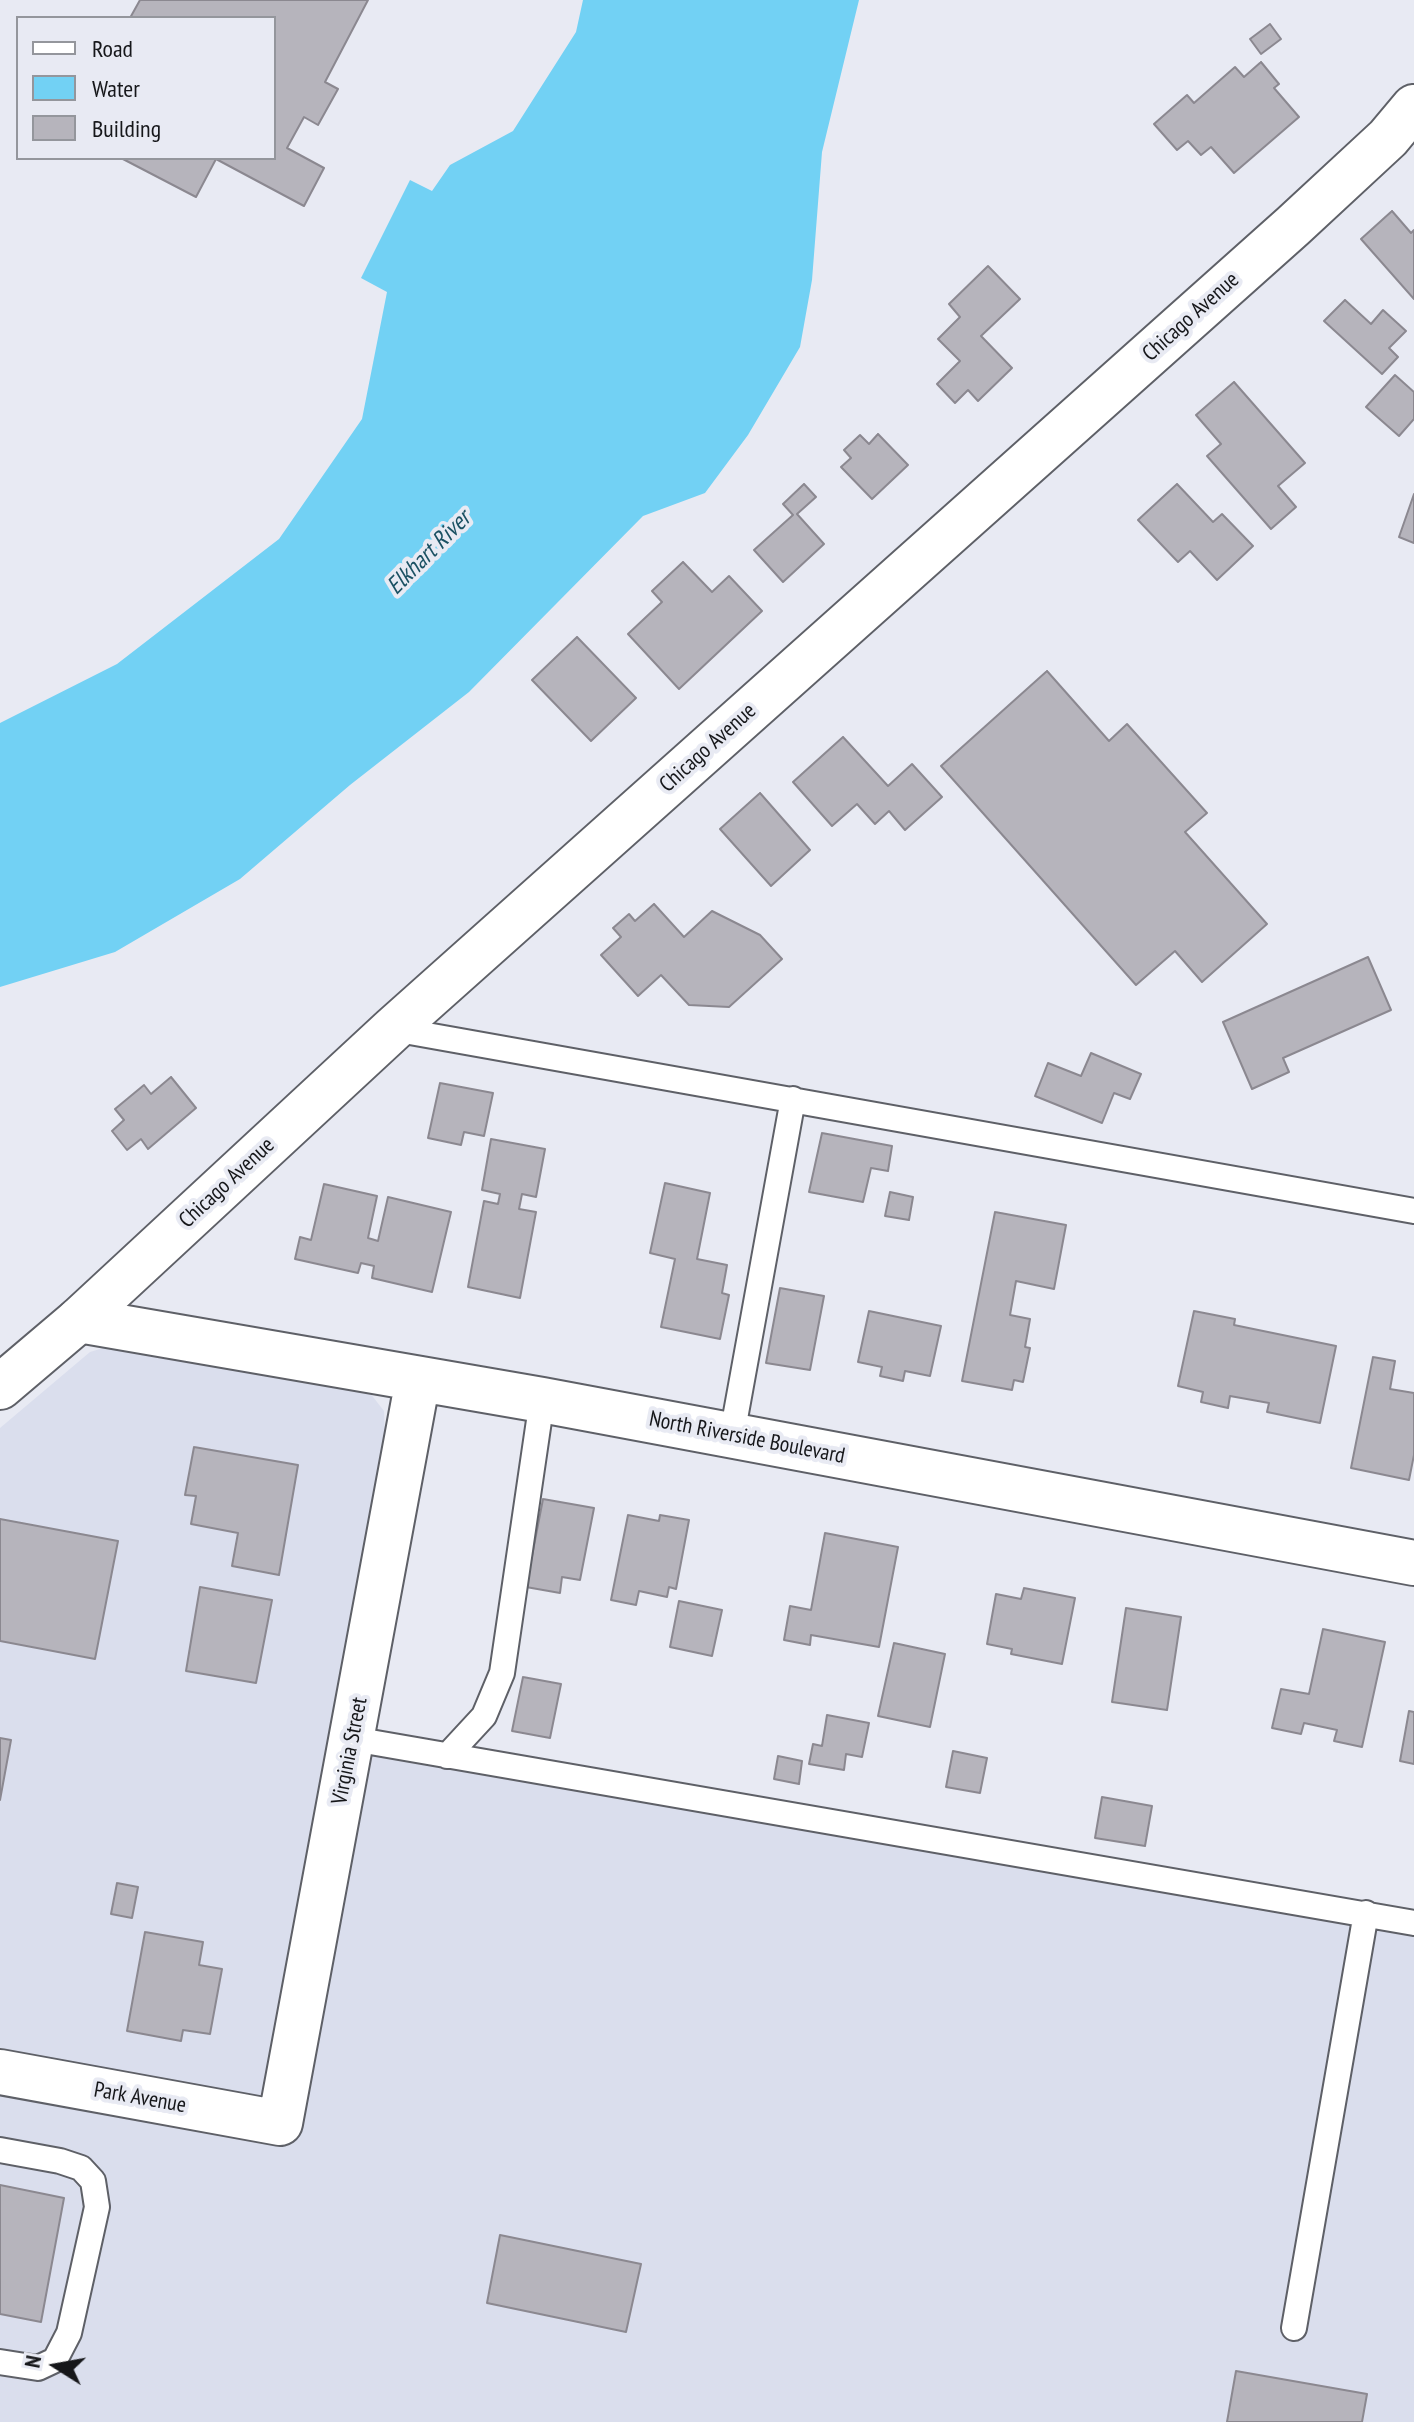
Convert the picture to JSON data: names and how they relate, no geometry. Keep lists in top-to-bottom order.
{
  "streets": {
    "street": [
      "Chicago Avenue",
      "North Riverside Boulevard",
      "Virginia Street",
      "Park Avenue"
    ]
  },
  "crossings": [
    ["Chicago Avenue", "North Riverside Boulevard"],
    ["North Riverside Boulevard", "Virginia Street"],
    ["Virginia Street", "Park Avenue"]
  ],
  "water": ["Elkhart River"],
  "legend": ["Road", "Water", "Building"],
  "north": "left"
}
